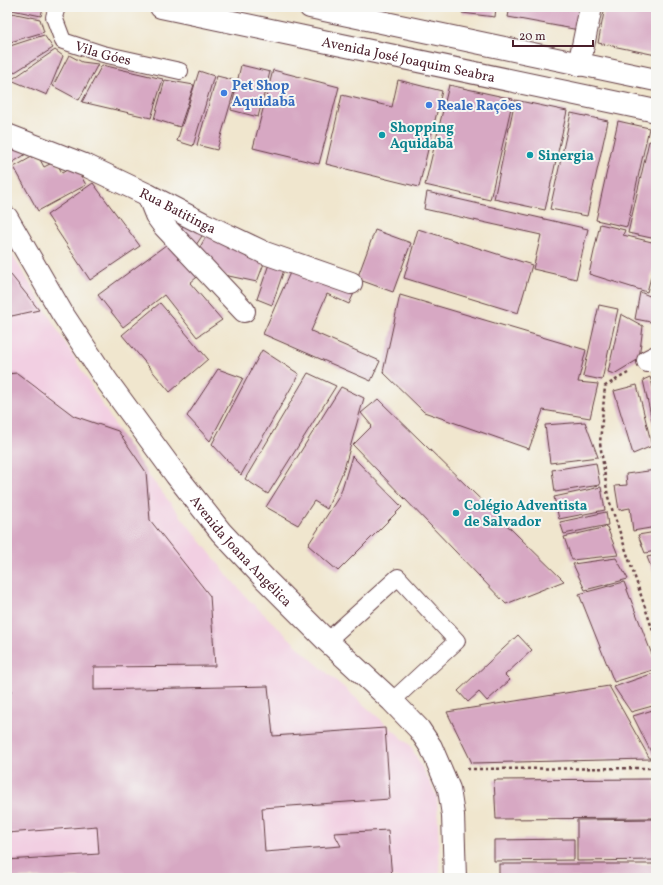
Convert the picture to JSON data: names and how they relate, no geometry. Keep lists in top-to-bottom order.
{
  "streets": {
    "main road": ["Avenida José Joaquim Seabra", "Rua Batitinga", "Avenida Joana Angélica"],
    "lane": ["Vila Góes"]
  },
  "places": [
    "Pet Shop Aquidabã",
    "Reale Rações",
    "Shopping Aquidabã",
    "Sinergia",
    "Colégio Adventista de Salvador"
  ],
  "scale_bar": "20 m"
}
